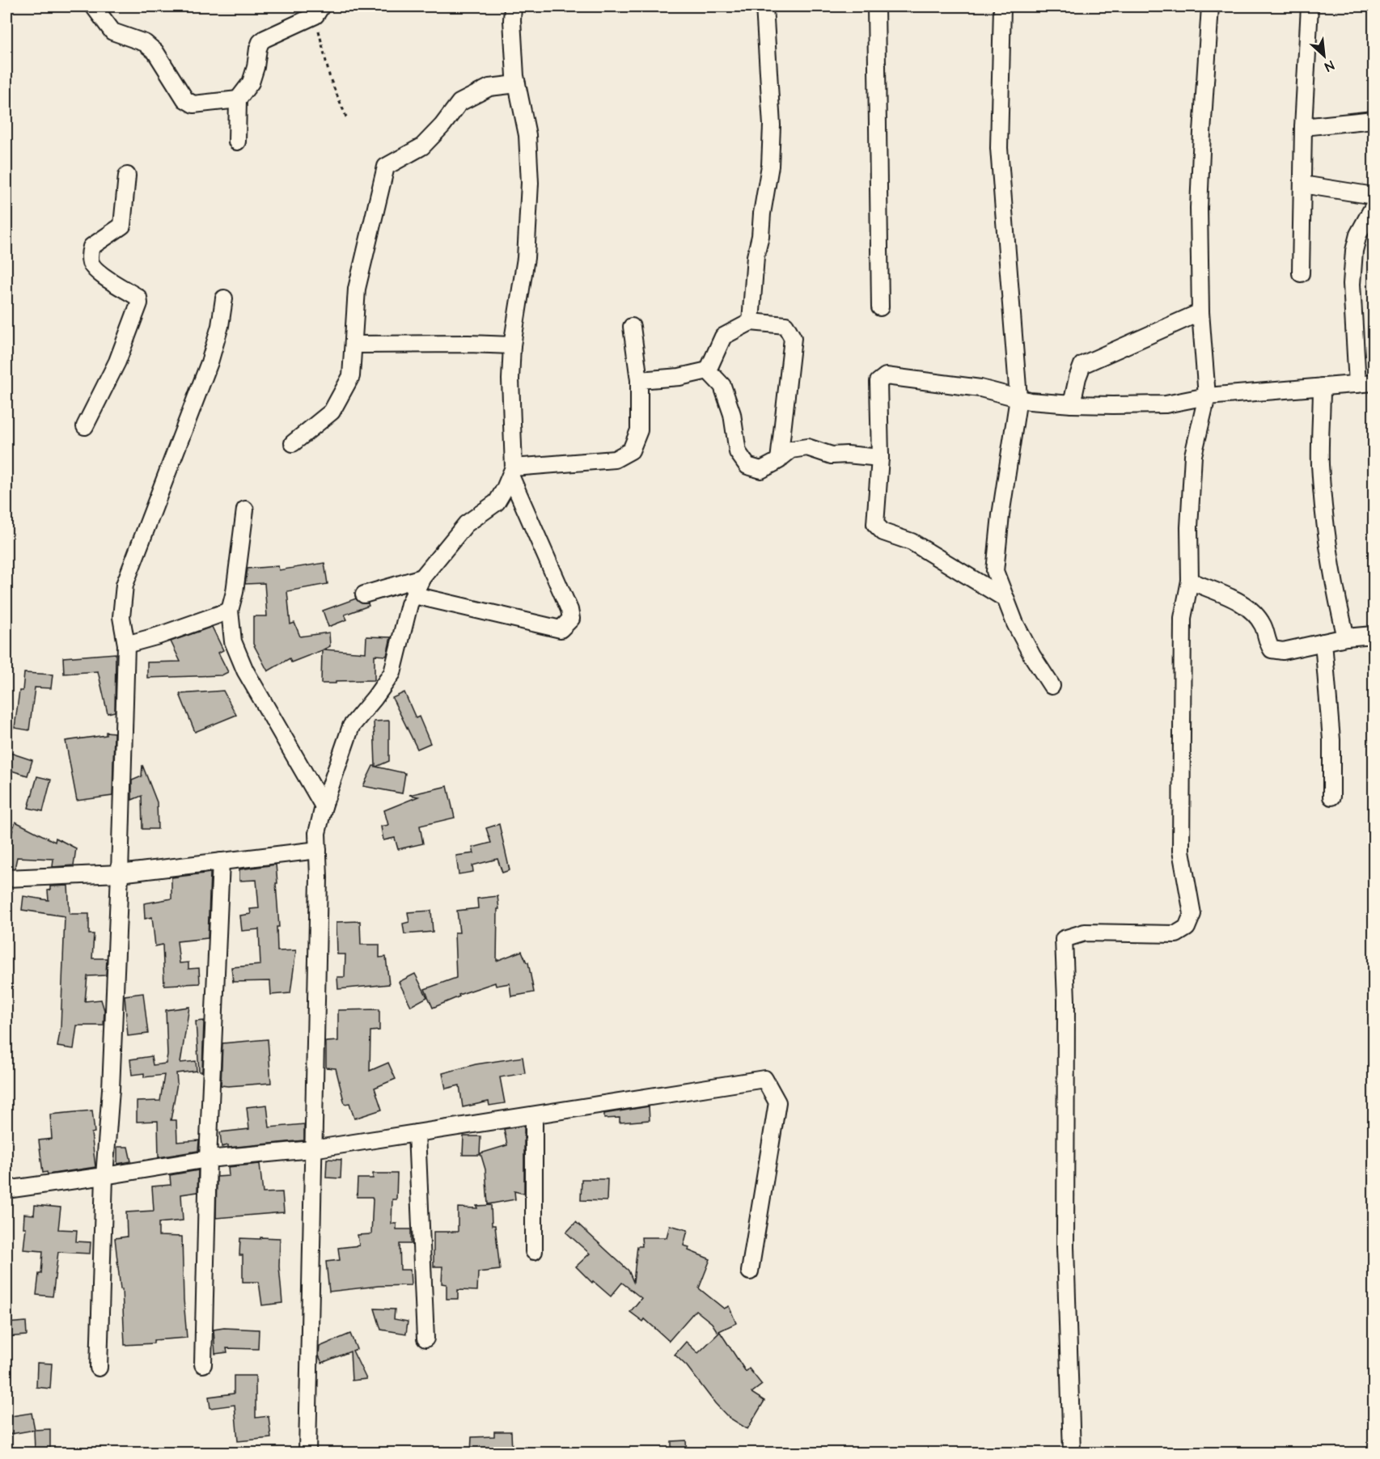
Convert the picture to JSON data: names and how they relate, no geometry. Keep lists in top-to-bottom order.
{
  "north": "bottom right"
}
